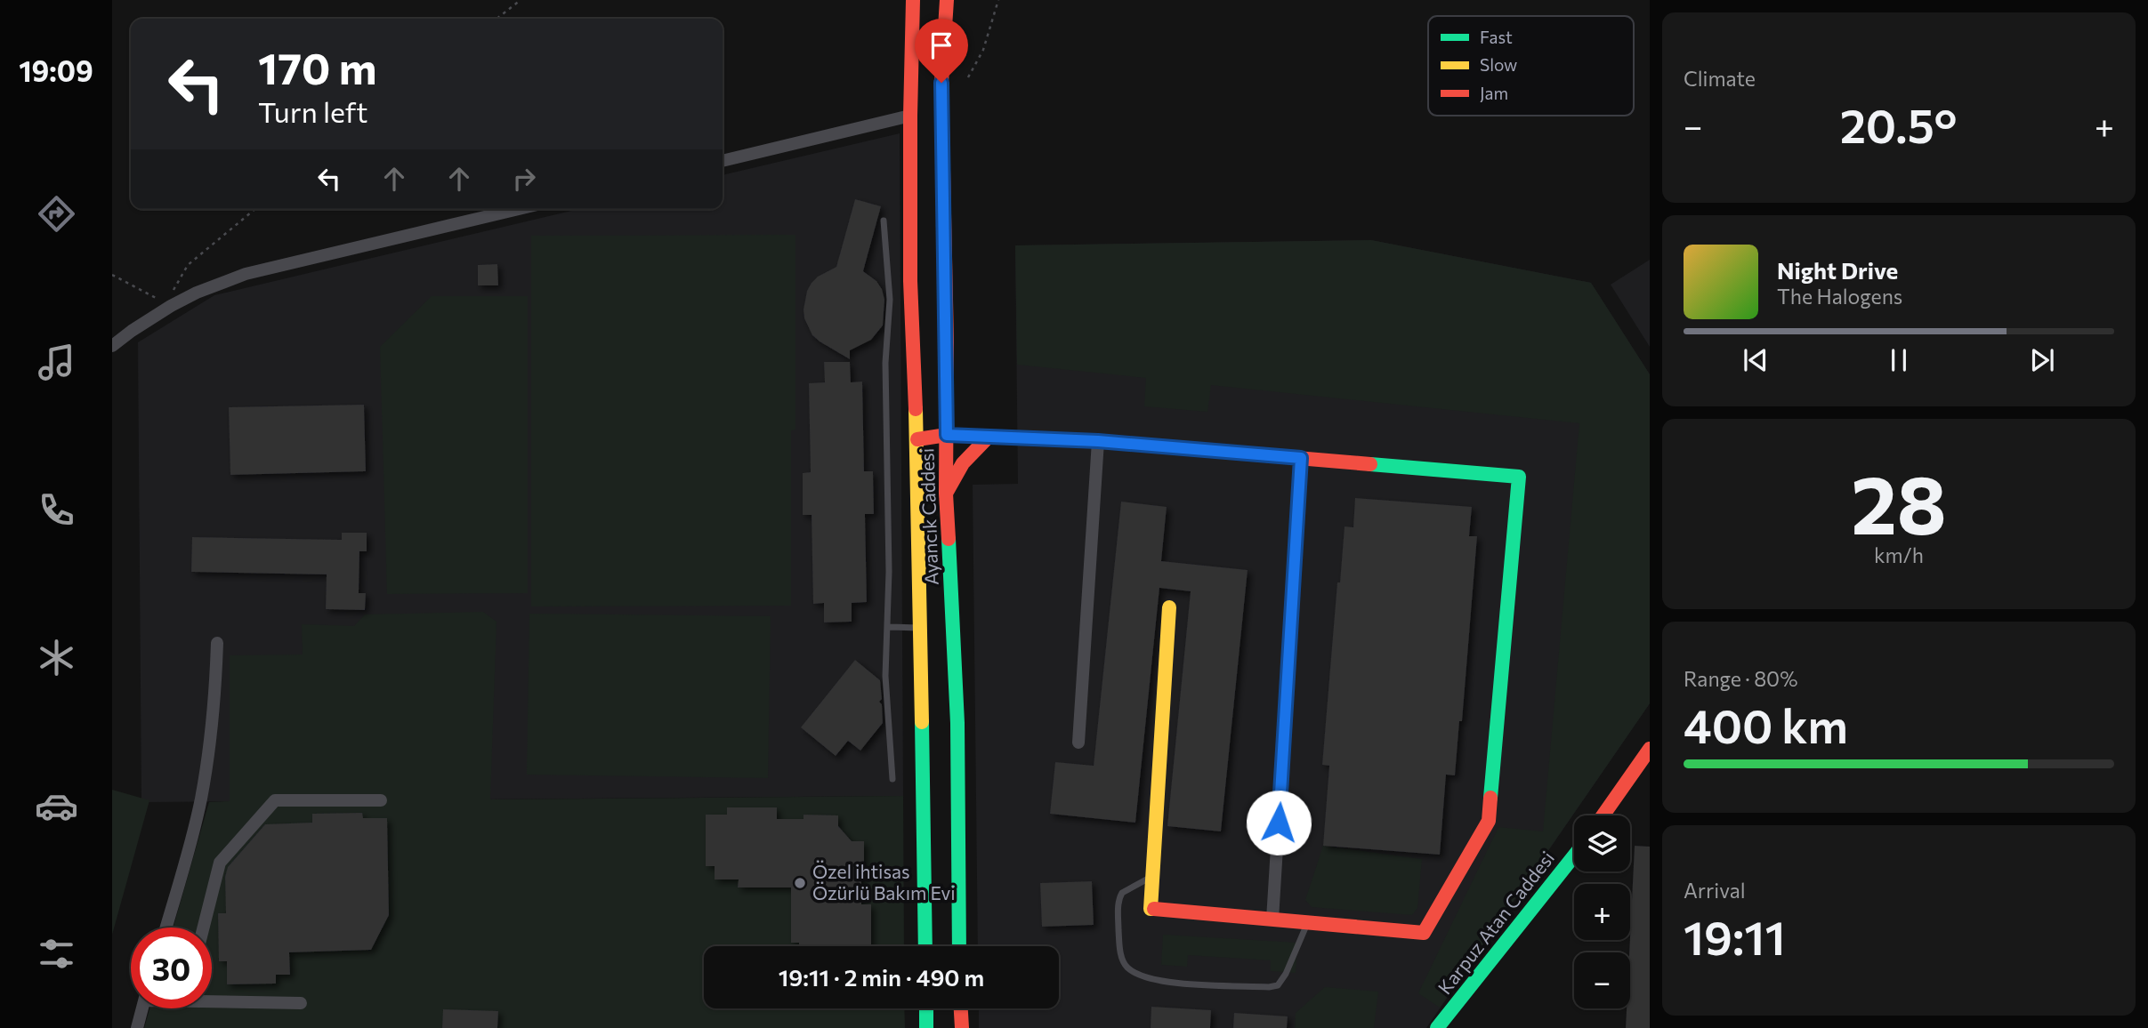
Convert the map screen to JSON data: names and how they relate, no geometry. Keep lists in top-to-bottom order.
{
  "streets": {
    "street": ["Ayancık Caddesi", "Karpuz Atan Caddesi"]
  },
  "places": ["Özel ihtisas Özürlü Bakım Evi"],
  "legend": ["Fast", "Slow", "Jam"],
  "page": {
    "tabs": "19:09",
    "tile": [
      "Climate",
      ["28", "km/h"],
      ["Range · 80%", "400 km"],
      ["Arrival", "19:11"]
    ],
    "turn": ["170 m", "Turn left"],
    "heat": ["−", "20.5°", "+"],
    "song": ["Night Drive", "The Halogens"],
    "map_buttons": ["+", "−"],
    "limit": "30",
    "trip": "19:11 · 2 min · 490 m"
  }
}
